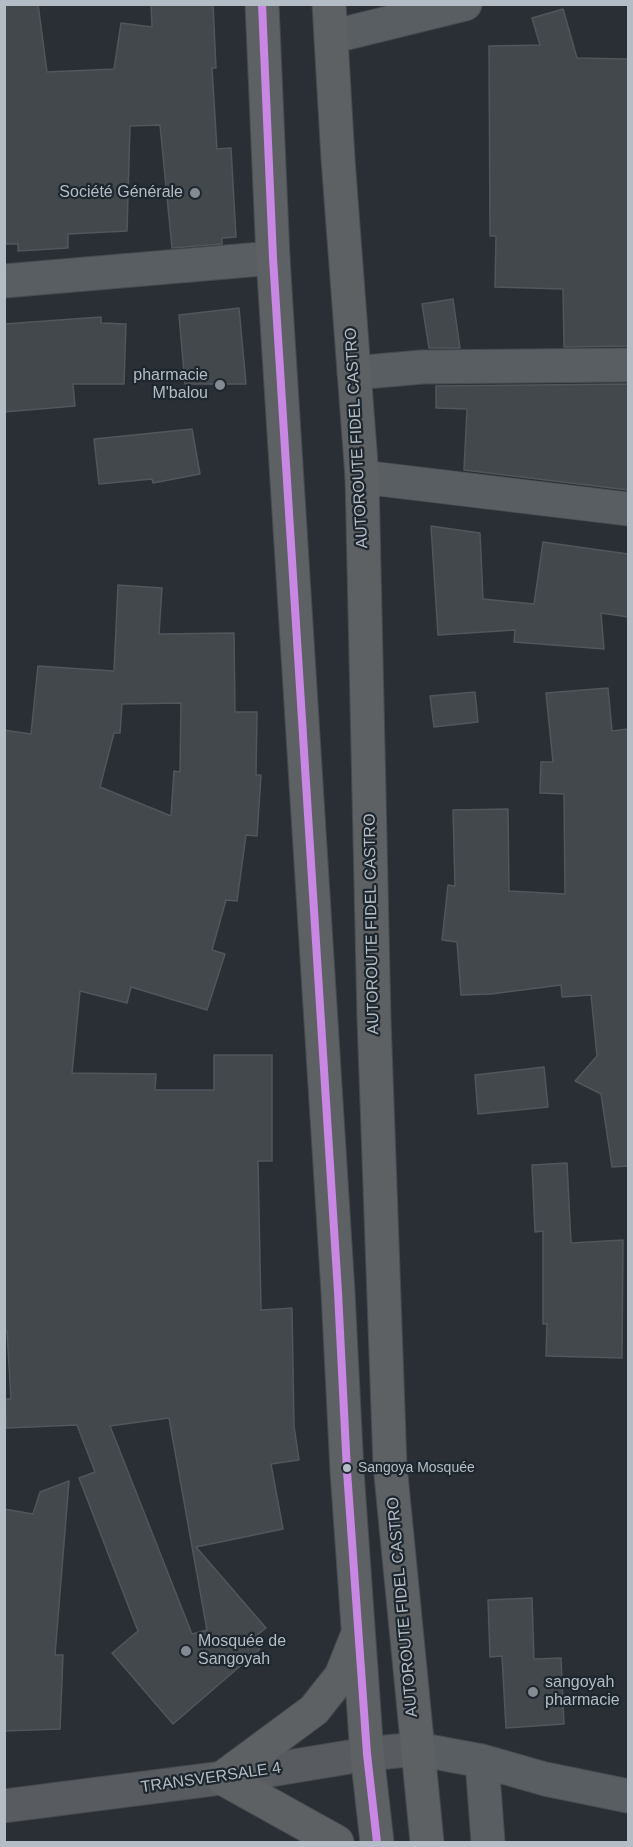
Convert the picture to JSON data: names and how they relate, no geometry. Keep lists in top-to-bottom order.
{
  "streets": {
    "highway": ["AUTOROUTE FIDEL CASTRO"],
    "main road": ["TRANSVERSALE 4"]
  },
  "crossings": [
    ["AUTOROUTE FIDEL CASTRO", "TRANSVERSALE 4"]
  ],
  "places": [
    "Société Générale",
    "pharmacie M'balou",
    "Sangoya Mosquée",
    "Mosquée de Sangoyah",
    "sangoyah pharmacie"
  ]
}
